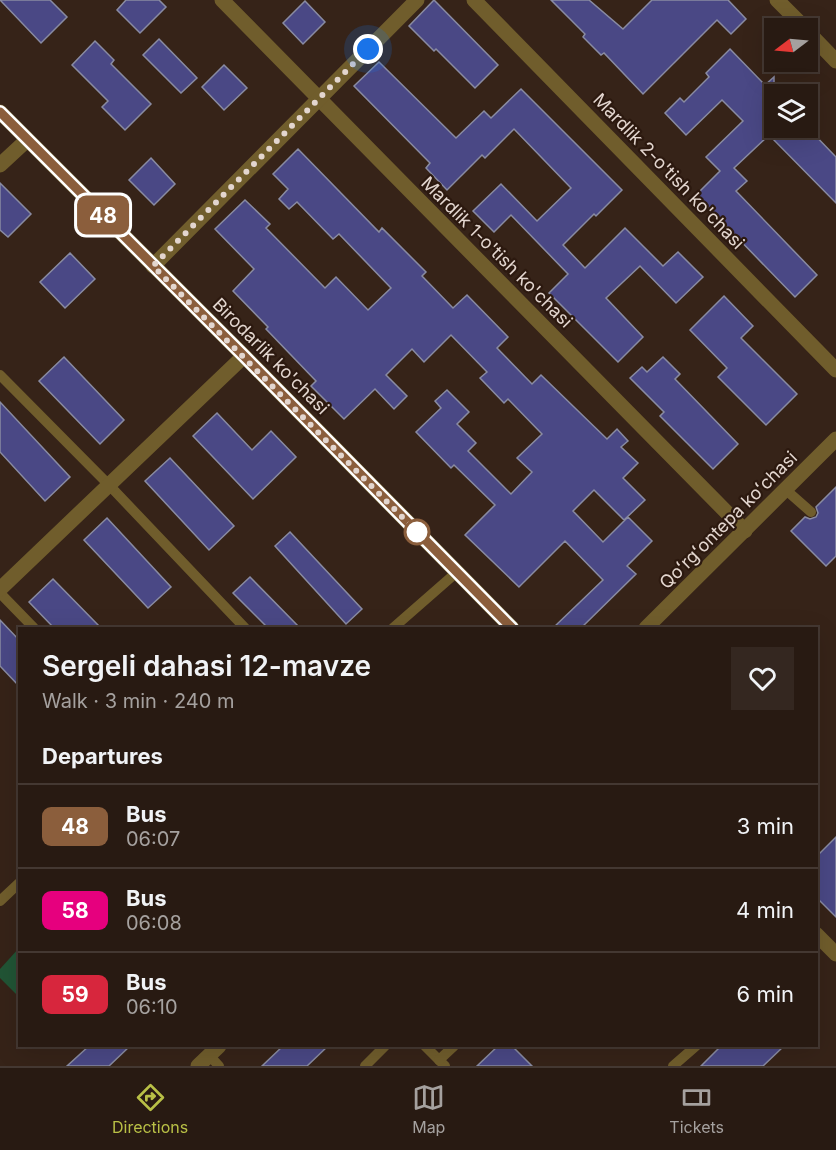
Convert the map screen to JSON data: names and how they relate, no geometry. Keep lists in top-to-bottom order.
{
  "streets": {
    "street": [
      "Mardlik 2-o'tish ko'chasi",
      "Mardlik 1-o'tish ko'chasi",
      "Birodarlik ko'chasi",
      "Qoʻrgʻontepa koʻchasi"
    ]
  },
  "crossings": [
    ["Mardlik 1-o'tish ko'chasi", "Qoʻrgʻontepa koʻchasi"]
  ],
  "lines": ["bus line 48"],
  "north": "left",
  "page": {
    "on_map": "48",
    "heading": [
      ["Sergeli dahasi 12-mavze", "Walk · 3 min · 240 m"],
      "Departures"
    ],
    "list": [
      {
        "mark": "48",
        "name": "Bus",
        "note": "06:07",
        "value": "3 min"
      },
      {
        "mark": "58",
        "name": "Bus",
        "note": "06:08",
        "value": "4 min"
      },
      {
        "mark": "59",
        "name": "Bus",
        "note": "06:10",
        "value": "6 min"
      }
    ],
    "tabs": ["Directions", "Map", "Tickets"]
  }
}
